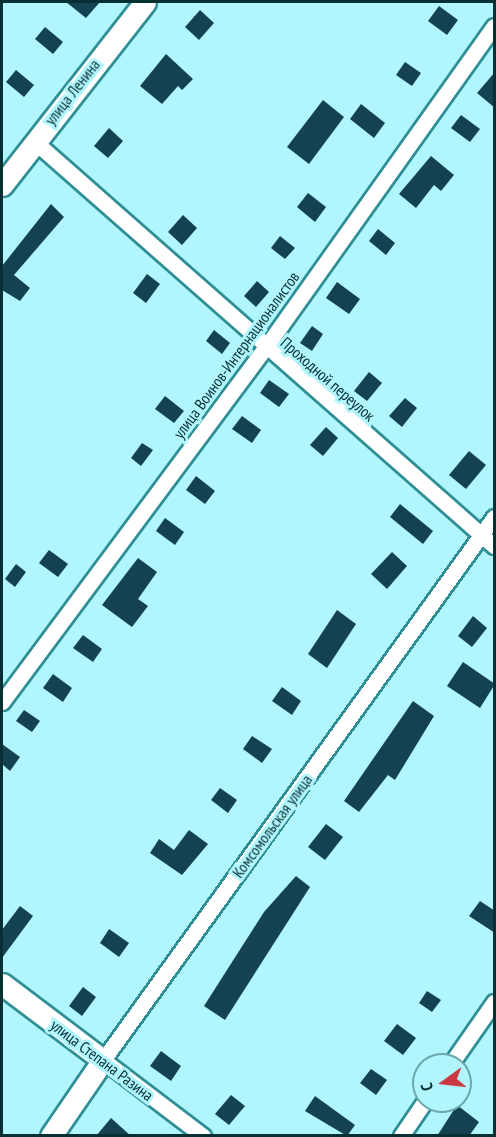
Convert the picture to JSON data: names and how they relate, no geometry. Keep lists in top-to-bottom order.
{
  "streets": {
    "main road": ["улица Ленина", "Комсомольская улица", "улица Степана Разина"],
    "street": ["улица Воинов-Интернационалистов", "Проходной переулок"]
  },
  "crossings": [
    ["улица Ленина", "Проходной переулок"],
    ["улица Воинов-Интернационалистов", "Проходной переулок"],
    ["Проходной переулок", "Комсомольская улица"],
    ["Комсомольская улица", "улица Степана Разина"]
  ],
  "north": "left"
}
